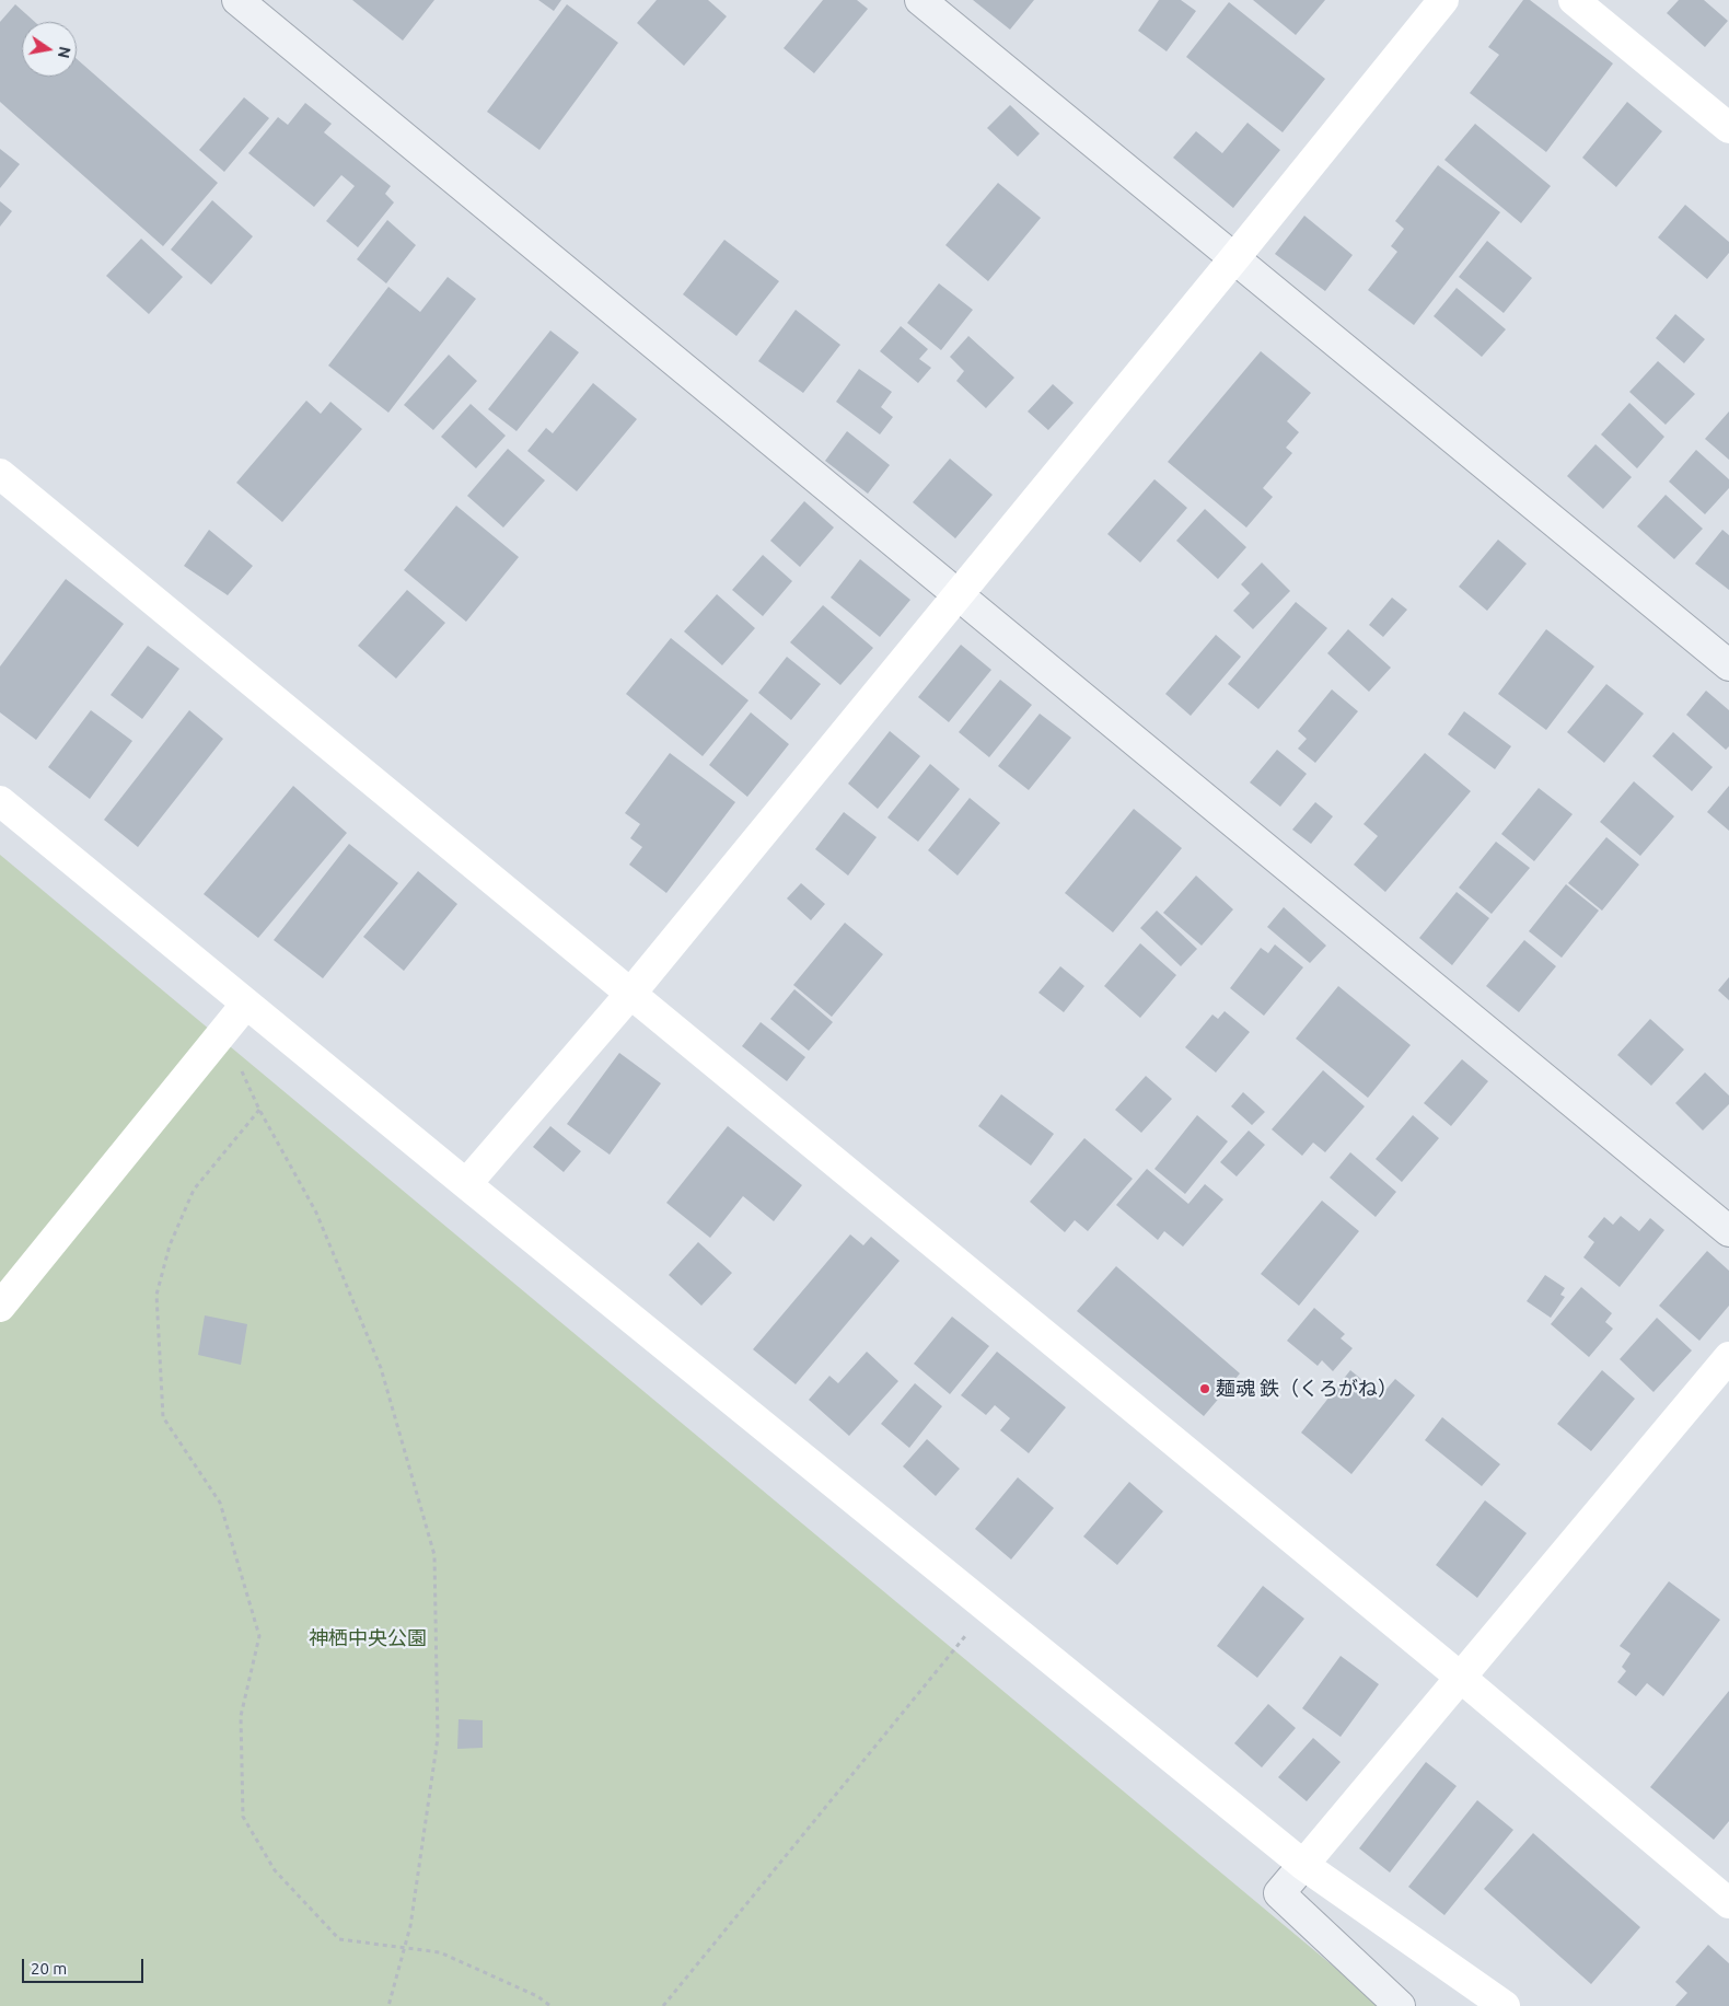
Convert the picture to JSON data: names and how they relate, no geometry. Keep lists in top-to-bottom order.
{
  "parks": ["神栖中央公園"],
  "places": ["麺魂 鉄（くろがね）"],
  "scale_bar": "20 m",
  "north": "right"
}
